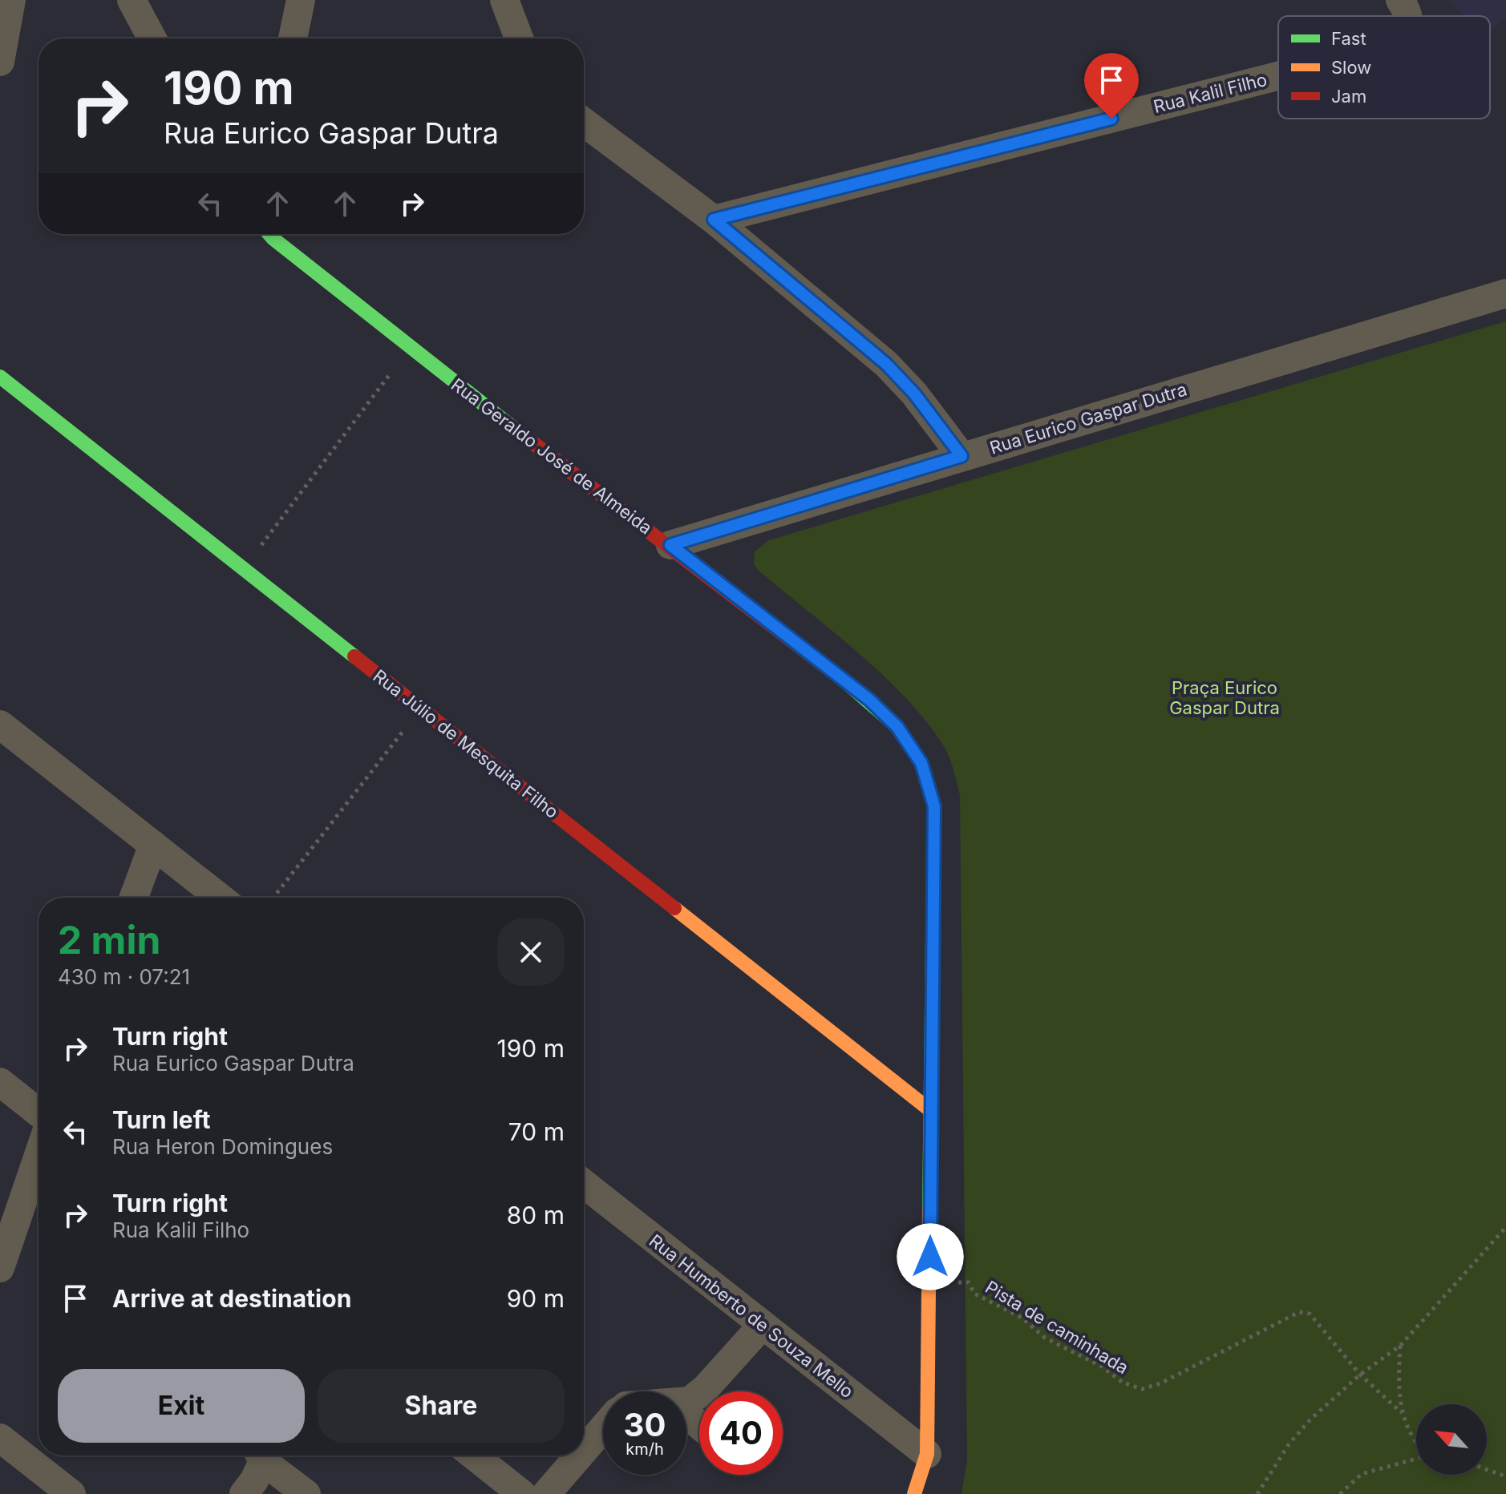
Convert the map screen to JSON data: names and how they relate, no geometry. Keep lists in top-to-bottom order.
{
  "streets": {
    "street": [
      "Rua Kalil Filho",
      "Rua Eurico Gaspar Dutra",
      "Rua Geraldo José de Almeida",
      "Rua Júlio de Mesquita Filho",
      "Rua Humberto de Souza Mello"
    ],
    "path": ["Pista de caminhada"]
  },
  "crossings": [
    ["Rua Eurico Gaspar Dutra", "Rua Geraldo José de Almeida"],
    ["Rua Geraldo José de Almeida", "Rua Júlio de Mesquita Filho"],
    ["Rua Geraldo José de Almeida", "Rua Humberto de Souza Mello"],
    ["Rua Geraldo José de Almeida", "Pista de caminhada"]
  ],
  "parks": ["Praça Eurico Gaspar Dutra"],
  "legend": ["Fast", "Slow", "Jam"],
  "north": "top left",
  "page": {
    "turn": ["190 m", "Rua Eurico Gaspar Dutra"],
    "heading": ["2 min", "430 m · 07:21"],
    "list": [
      {
        "name": "Turn right",
        "note": "Rua Eurico Gaspar Dutra",
        "value": "190 m"
      },
      {
        "name": "Turn left",
        "note": "Rua Heron Domingues",
        "value": "70 m"
      },
      {
        "name": "Turn right",
        "note": "Rua Kalil Filho",
        "value": "80 m"
      },
      {
        "name": "Arrive at destination",
        "value": "90 m"
      }
    ],
    "buttons": ["Exit", "Share"],
    "speed": "30 km/h",
    "limit": "40"
  }
}
